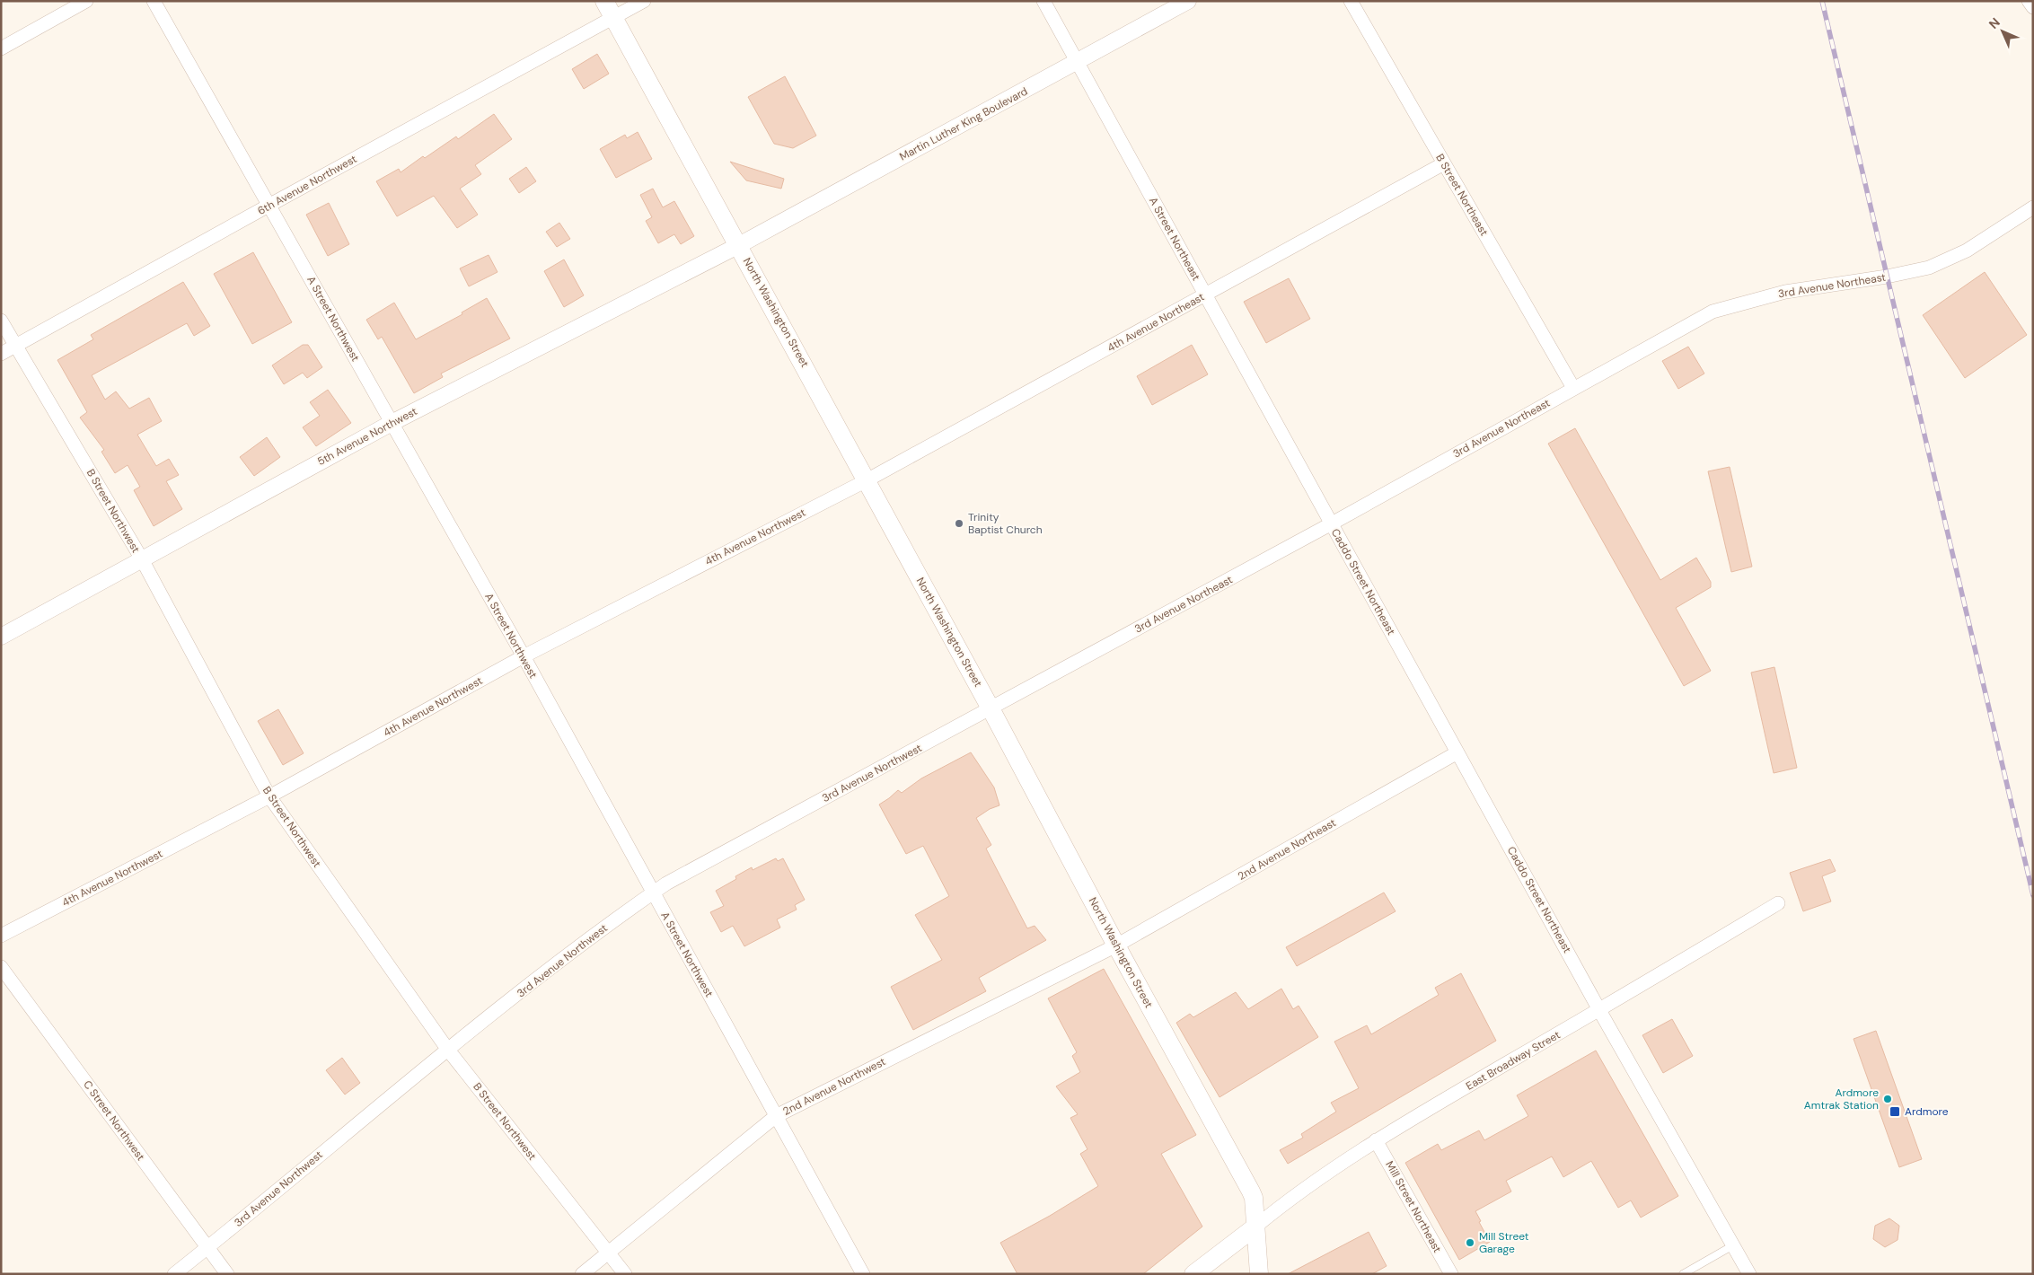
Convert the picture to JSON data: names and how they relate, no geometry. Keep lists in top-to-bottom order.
{
  "streets": {
    "main road": ["North Washington Street"],
    "street": [
      "Martin Luther King Boulevard",
      "6th Avenue Northwest",
      "B Street Northeast",
      "A Street Northeast",
      "3rd Avenue Northeast",
      "A Street Northwest",
      "4th Avenue Northeast",
      "5th Avenue Northwest",
      "B Street Northwest",
      "4th Avenue Northwest",
      "Caddo Street Northeast",
      "3rd Avenue Northwest",
      "2nd Avenue Northeast",
      "East Broadway Street",
      "2nd Avenue Northwest",
      "C Street Northwest",
      "Mill Street Northeast"
    ]
  },
  "crossings": [
    ["Martin Luther King Boulevard", "A Street Northeast"],
    ["Martin Luther King Boulevard", "North Washington Street"],
    ["Martin Luther King Boulevard", "5th Avenue Northwest"],
    ["6th Avenue Northwest", "North Washington Street"],
    ["6th Avenue Northwest", "A Street Northwest"],
    ["6th Avenue Northwest", "B Street Northwest"],
    ["B Street Northeast", "3rd Avenue Northeast"],
    ["B Street Northeast", "4th Avenue Northeast"],
    ["A Street Northeast", "3rd Avenue Northeast"],
    ["A Street Northeast", "4th Avenue Northeast"],
    ["A Street Northeast", "Caddo Street Northeast"],
    ["3rd Avenue Northeast", "North Washington Street"],
    ["3rd Avenue Northeast", "Caddo Street Northeast"],
    ["3rd Avenue Northeast", "3rd Avenue Northwest"],
    ["North Washington Street", "4th Avenue Northeast"],
    ["North Washington Street", "5th Avenue Northwest"],
    ["North Washington Street", "4th Avenue Northwest"],
    ["North Washington Street", "3rd Avenue Northwest"],
    ["North Washington Street", "2nd Avenue Northeast"],
    ["North Washington Street", "East Broadway Street"],
    ["North Washington Street", "2nd Avenue Northwest"],
    ["A Street Northwest", "5th Avenue Northwest"],
    ["A Street Northwest", "4th Avenue Northwest"],
    ["A Street Northwest", "3rd Avenue Northwest"],
    ["A Street Northwest", "2nd Avenue Northwest"],
    ["4th Avenue Northeast", "4th Avenue Northwest"],
    ["5th Avenue Northwest", "B Street Northwest"],
    ["B Street Northwest", "4th Avenue Northwest"],
    ["B Street Northwest", "3rd Avenue Northwest"],
    ["B Street Northwest", "2nd Avenue Northwest"],
    ["Caddo Street Northeast", "2nd Avenue Northeast"],
    ["Caddo Street Northeast", "East Broadway Street"],
    ["3rd Avenue Northwest", "C Street Northwest"],
    ["2nd Avenue Northeast", "2nd Avenue Northwest"],
    ["East Broadway Street", "Mill Street Northeast"]
  ],
  "places": {
    "other": ["Trinity Baptist Church", "Ardmore Amtrak Station", "Mill Street Garage"],
    "transit": ["Ardmore"]
  },
  "north": "top left"
}
